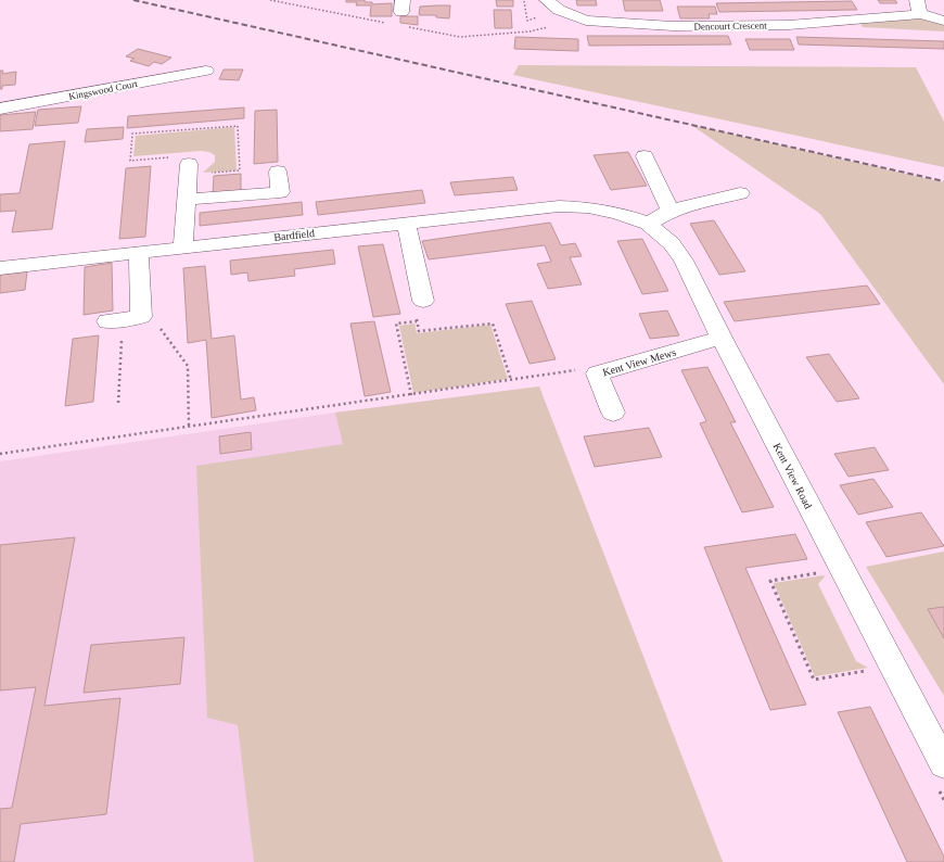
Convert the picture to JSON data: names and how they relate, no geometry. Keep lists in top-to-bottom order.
{
  "streets": {
    "street": [
      "Dencourt Crescent",
      "Kingswood Court",
      "Bardfield",
      "Kent View Mews",
      "Kent View Road"
    ]
  },
  "crossings": [
    ["Bardfield", "Kent View Road"],
    ["Kent View Mews", "Kent View Road"]
  ]
}
